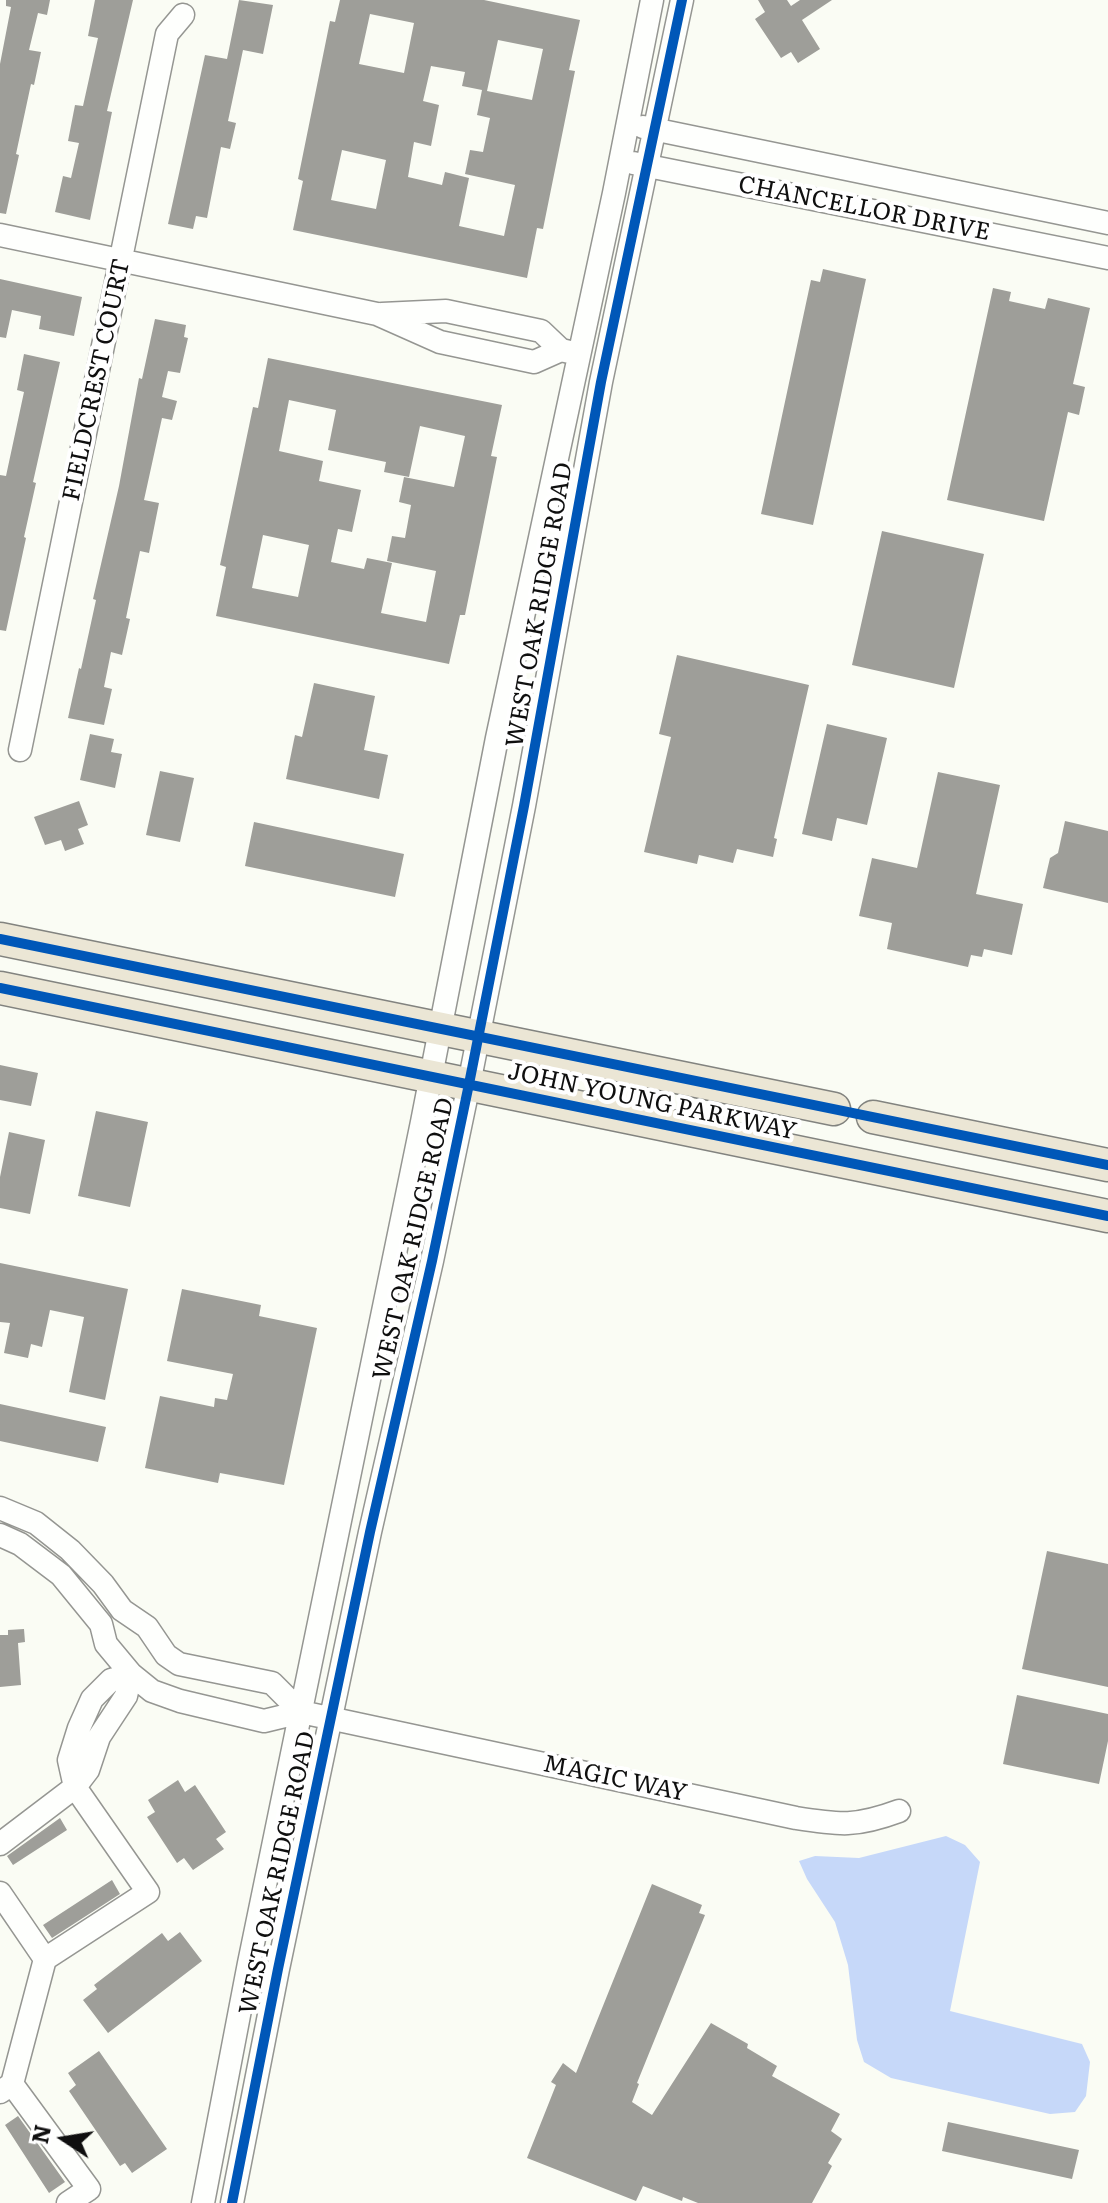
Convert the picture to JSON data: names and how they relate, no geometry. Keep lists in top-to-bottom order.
{
  "streets": {
    "highway": ["JOHN YOUNG PARKWAY"],
    "street": [
      "CHANCELLOR DRIVE",
      "FIELDCREST COURT",
      "WEST OAK RIDGE ROAD",
      "MAGIC WAY"
    ]
  },
  "crossings": [
    ["CHANCELLOR DRIVE", "WEST OAK RIDGE ROAD"],
    ["WEST OAK RIDGE ROAD", "JOHN YOUNG PARKWAY"],
    ["WEST OAK RIDGE ROAD", "MAGIC WAY"]
  ],
  "north": "left"
}
